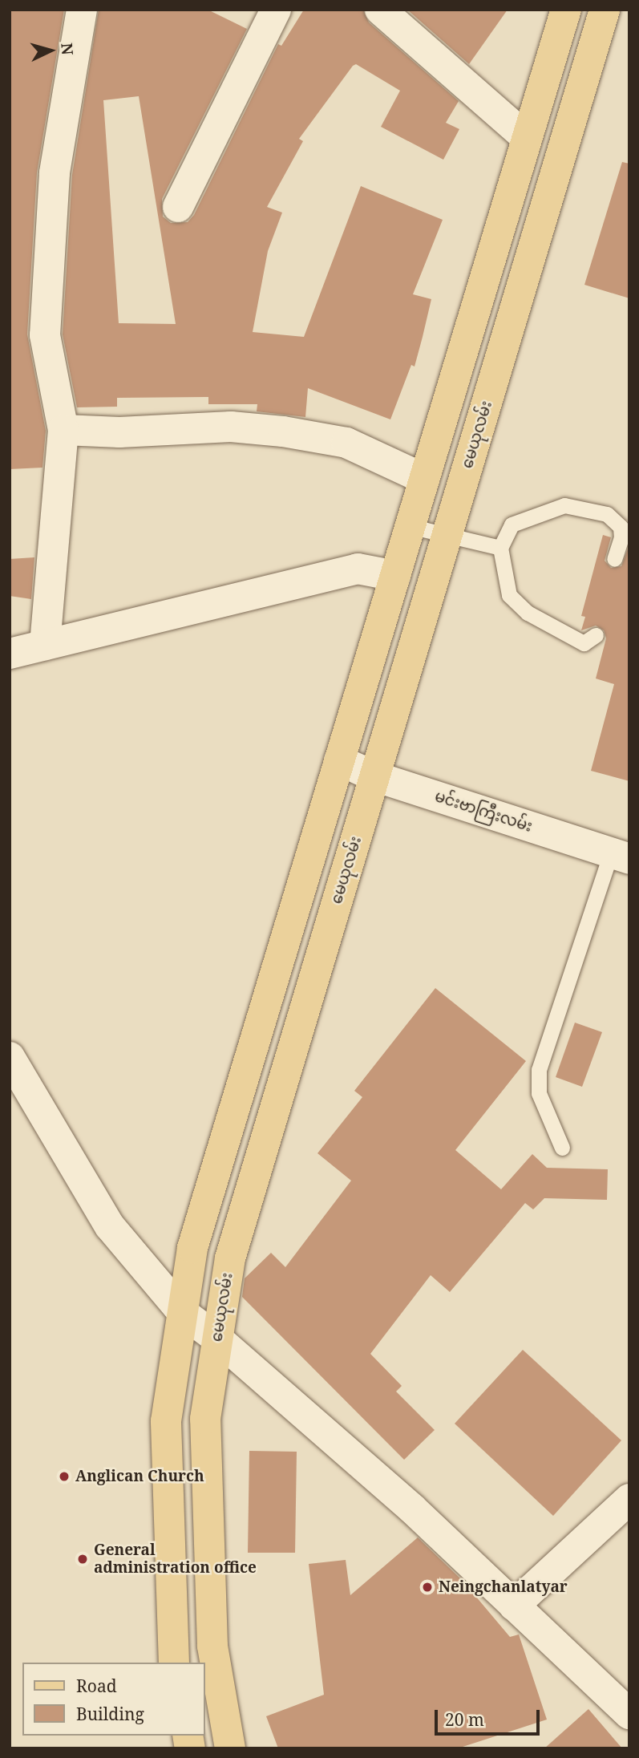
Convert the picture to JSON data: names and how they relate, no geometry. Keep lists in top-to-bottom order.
{
  "streets": {
    "main road": ["မေယုလမ်း"],
    "street": ["မင်းဗာကြီးလမ်း"]
  },
  "crossings": [
    ["မေယုလမ်း", "မင်းဗာကြီးလမ်း"]
  ],
  "places": ["Anglican Church", "General administration office", "Neingchanlatyar"],
  "legend": ["Road", "Building"],
  "scale_bar": "20 m",
  "north": "right"
}
